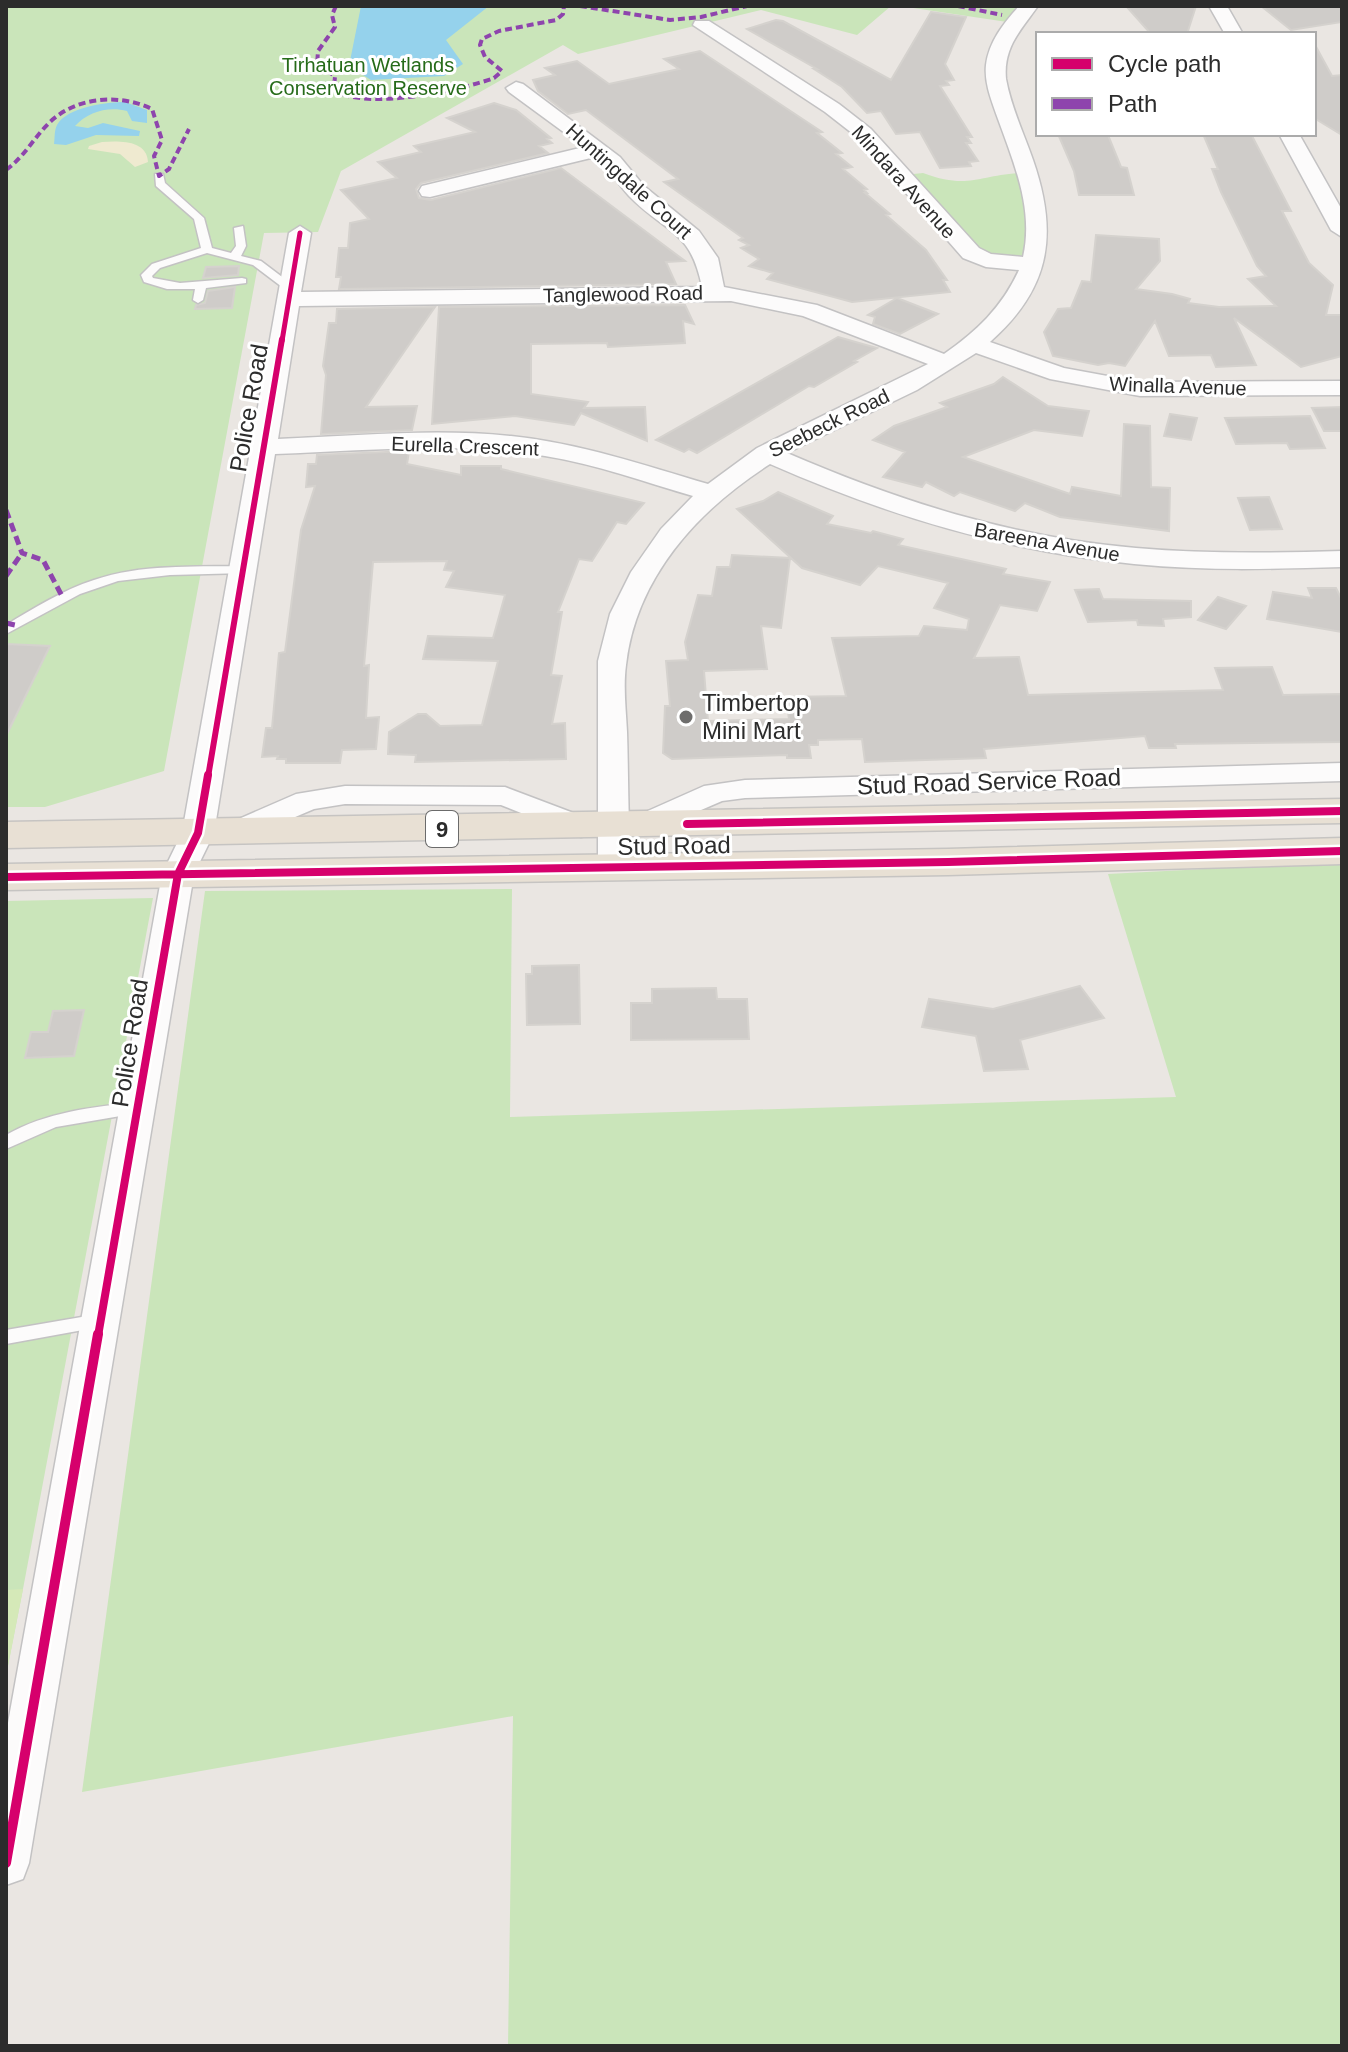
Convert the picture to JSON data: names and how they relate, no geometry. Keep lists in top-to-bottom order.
{
  "streets": {
    "highway": ["9", "Stud Road"],
    "street": [
      "Huntingdale Court",
      "Mindara Avenue",
      "Tanglewood Road",
      "Winalla Avenue",
      "Police Road",
      "Seebeck Road",
      "Eurella Crescent",
      "Bareena Avenue",
      "Stud Road Service Road"
    ]
  },
  "crossings": [
    ["Huntingdale Court", "Tanglewood Road"],
    ["Mindara Avenue", "Seebeck Road"],
    ["Tanglewood Road", "Police Road"],
    ["Tanglewood Road", "Seebeck Road"],
    ["Winalla Avenue", "Seebeck Road"],
    ["Police Road", "Eurella Crescent"],
    ["Police Road", "Stud Road"],
    ["Seebeck Road", "Eurella Crescent"],
    ["Seebeck Road", "Bareena Avenue"],
    ["Seebeck Road", "Stud Road Service Road"],
    ["Seebeck Road", "Stud Road"],
    ["Stud Road Service Road", "Stud Road"]
  ],
  "parks": ["Tirhatuan Wetlands Conservation Reserve"],
  "places": ["Timbertop Mini Mart"],
  "legend": ["Cycle path", "Path"]
}
